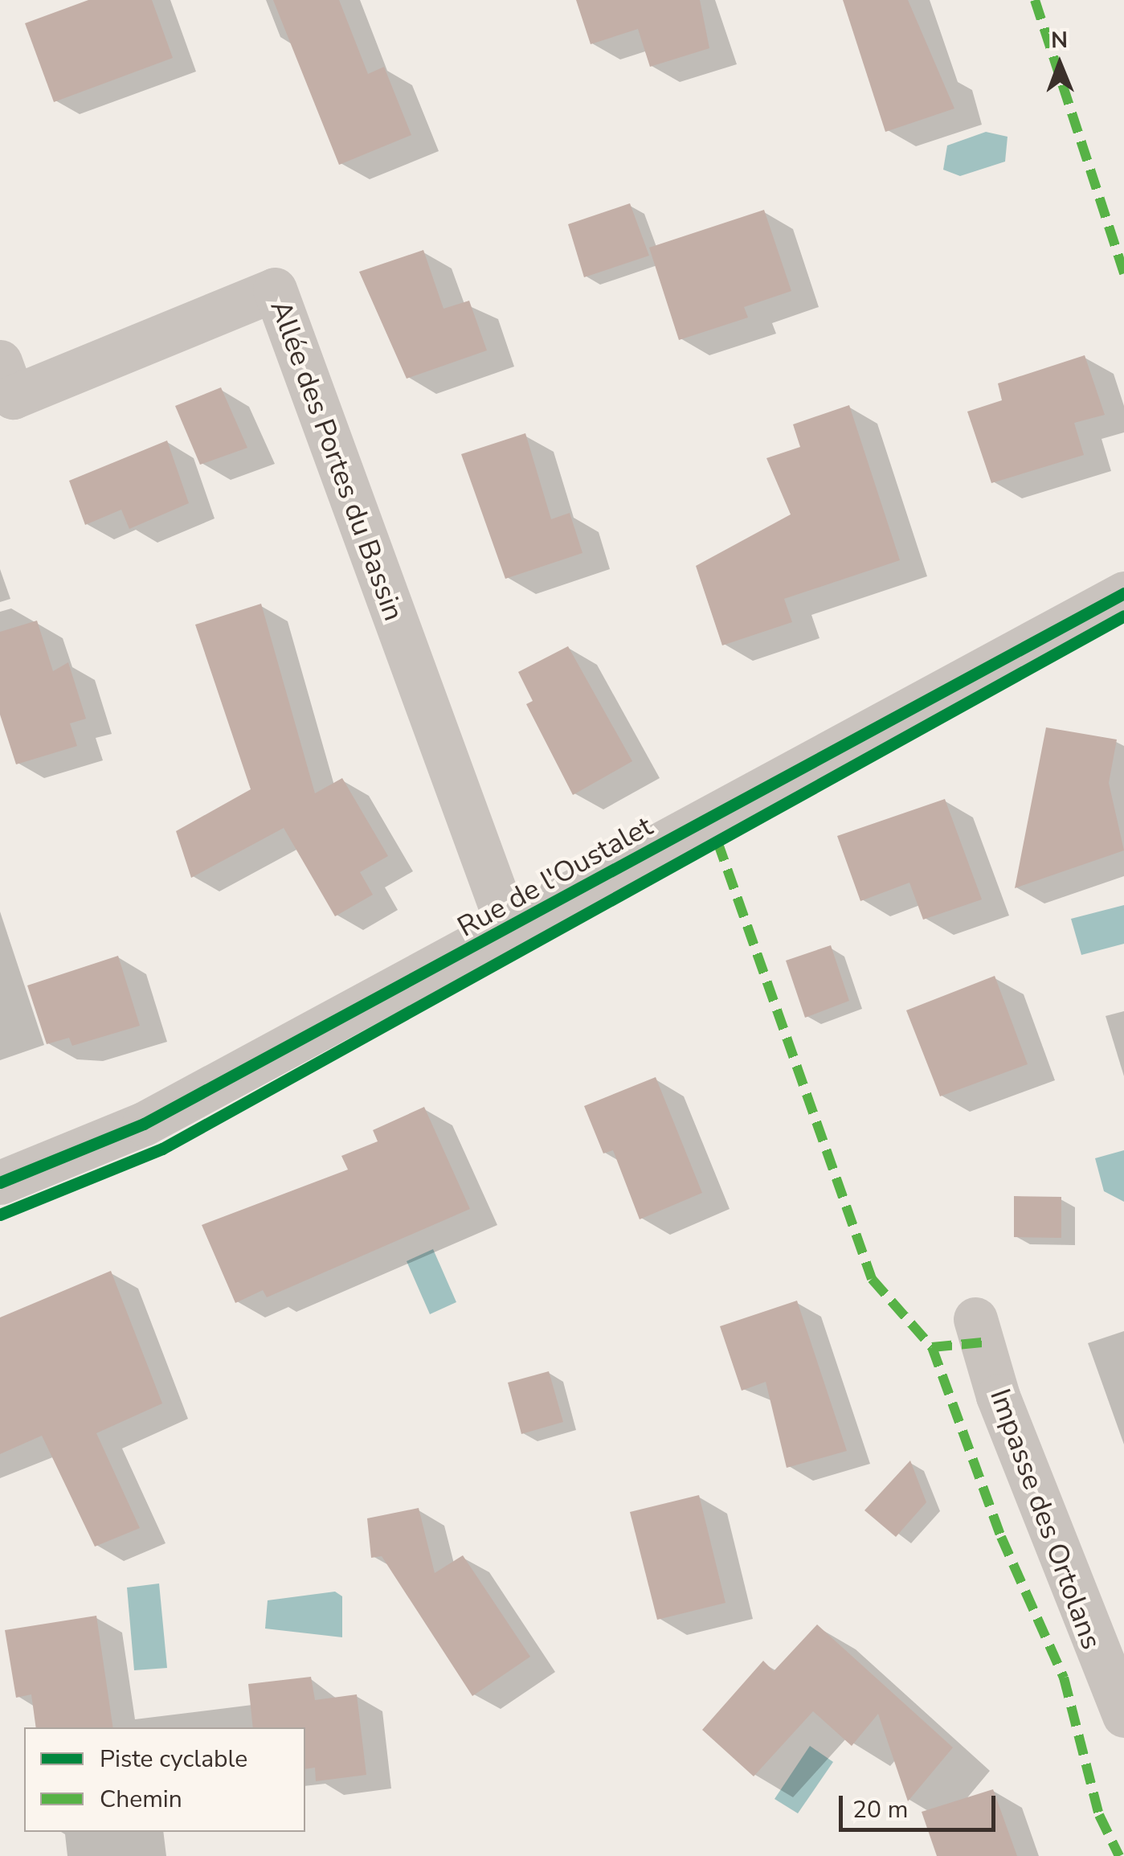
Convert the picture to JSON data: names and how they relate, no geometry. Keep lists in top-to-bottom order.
{
  "streets": {
    "street": ["Allée des Portes du Bassin", "Rue de l'Oustalet", "Impasse des Ortolans"]
  },
  "crossings": [
    ["Allée des Portes du Bassin", "Rue de l'Oustalet"]
  ],
  "legend": ["Piste cyclable", "Chemin"],
  "scale_bar": "20 m",
  "north": "top"
}
